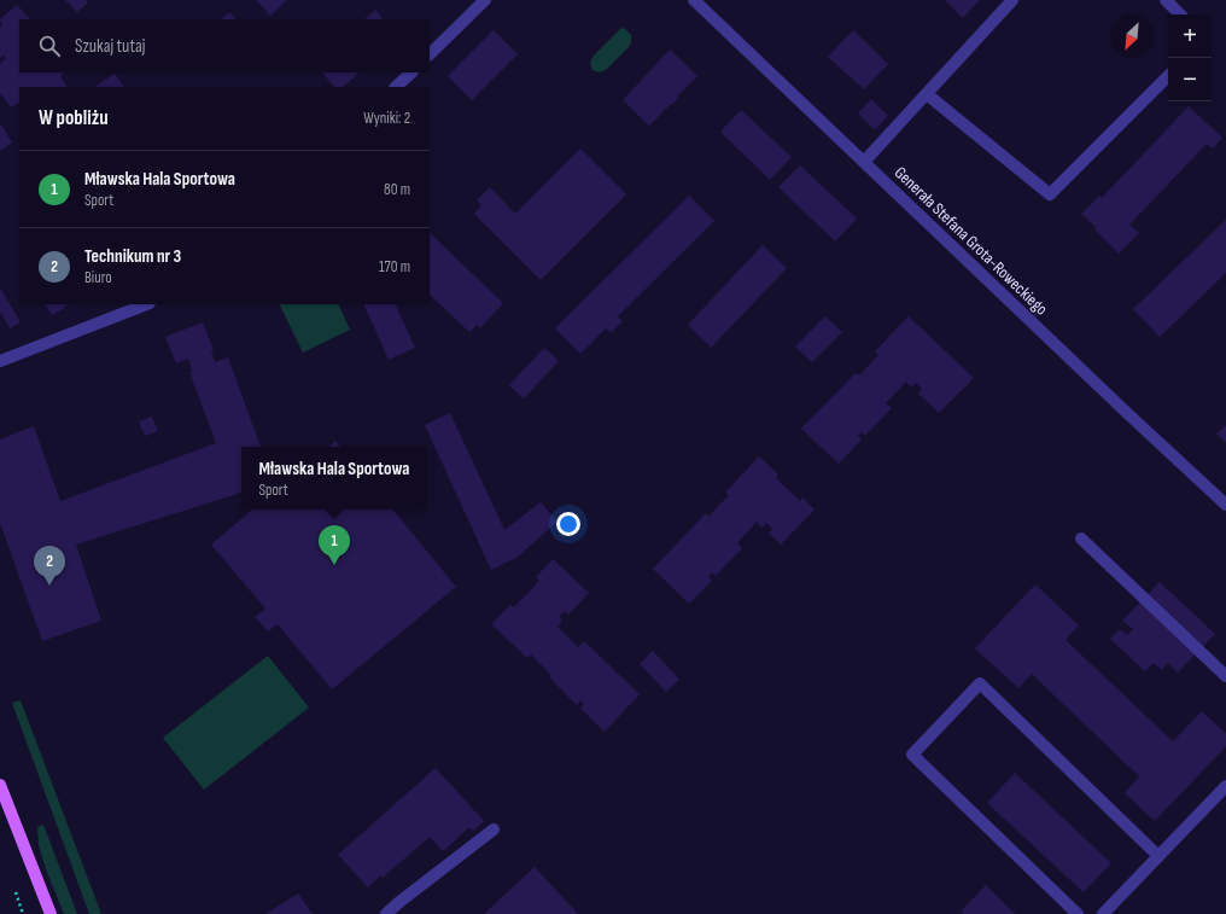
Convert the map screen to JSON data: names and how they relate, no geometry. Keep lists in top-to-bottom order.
{
  "streets": {
    "street": ["Generała Stefana Grota-Roweckiego"]
  },
  "north": "bottom left",
  "page": {
    "map_buttons": ["+", "−"],
    "search": "Szukaj tutaj",
    "heading": ["W pobliżu", "Wyniki: 2"],
    "list": [
      {
        "mark": "1",
        "name": "Mławska Hala Sportowa",
        "note": "Sport",
        "value": "80 m"
      },
      {
        "mark": "2",
        "name": "Technikum nr 3",
        "note": "Biuro",
        "value": "170 m"
      }
    ],
    "popup": ["Mławska Hala Sportowa", "Sport"],
    "pins": ["1", "2"]
  }
}
